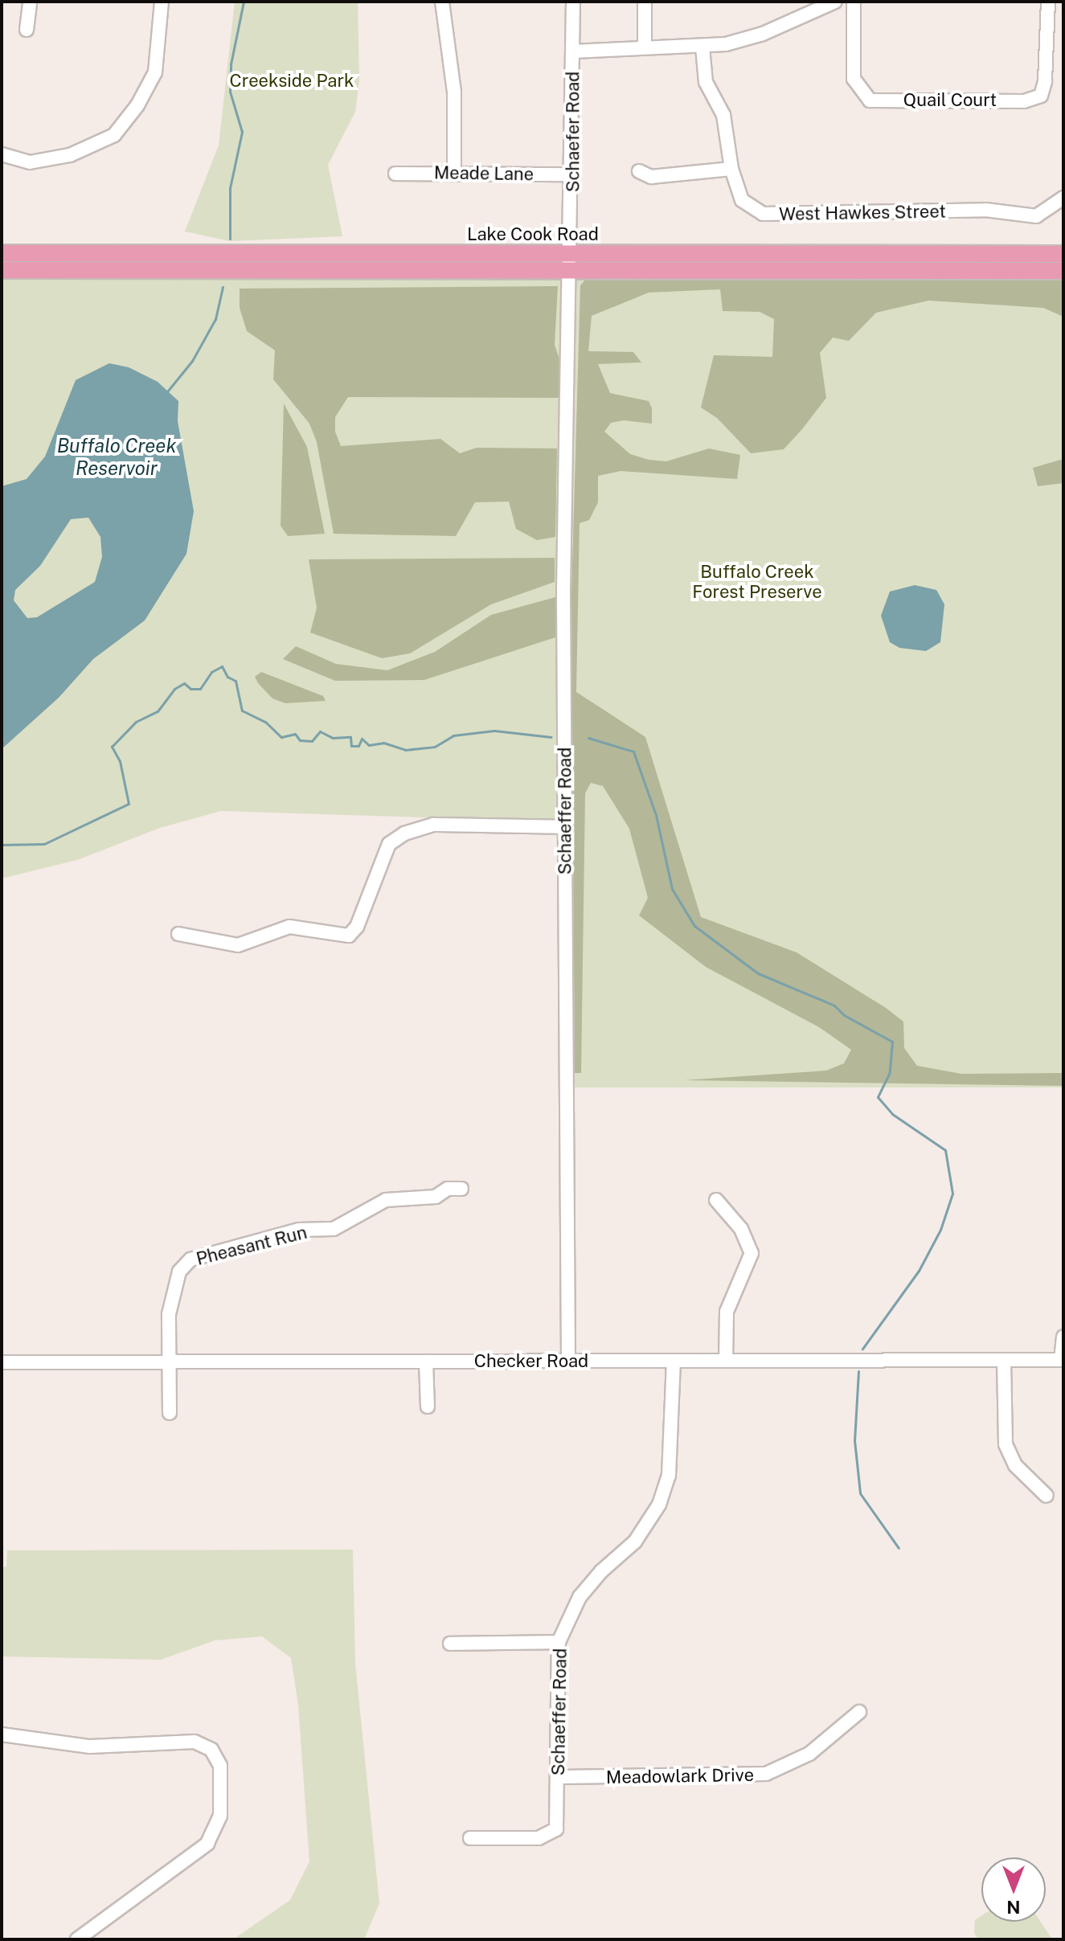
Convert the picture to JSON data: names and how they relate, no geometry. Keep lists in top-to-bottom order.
{
  "streets": {
    "main road": ["Lake Cook Road"],
    "street": [
      "Quail Court",
      "Schaefer Road",
      "Meade Lane",
      "West Hawkes Street",
      "Schaeffer Road",
      "Pheasant Run",
      "Checker Road",
      "Meadowlark Drive"
    ]
  },
  "crossings": [
    ["Schaefer Road", "Meade Lane"],
    ["Schaefer Road", "Lake Cook Road"],
    ["Schaefer Road", "Schaeffer Road"],
    ["Lake Cook Road", "Schaeffer Road"],
    ["Schaeffer Road", "Checker Road"],
    ["Schaeffer Road", "Meadowlark Drive"],
    ["Pheasant Run", "Checker Road"]
  ],
  "water": ["Buffalo Creek Reservoir"],
  "parks": ["Creekside Park", "Buffalo Creek Forest Preserve"],
  "north": "bottom"
}
